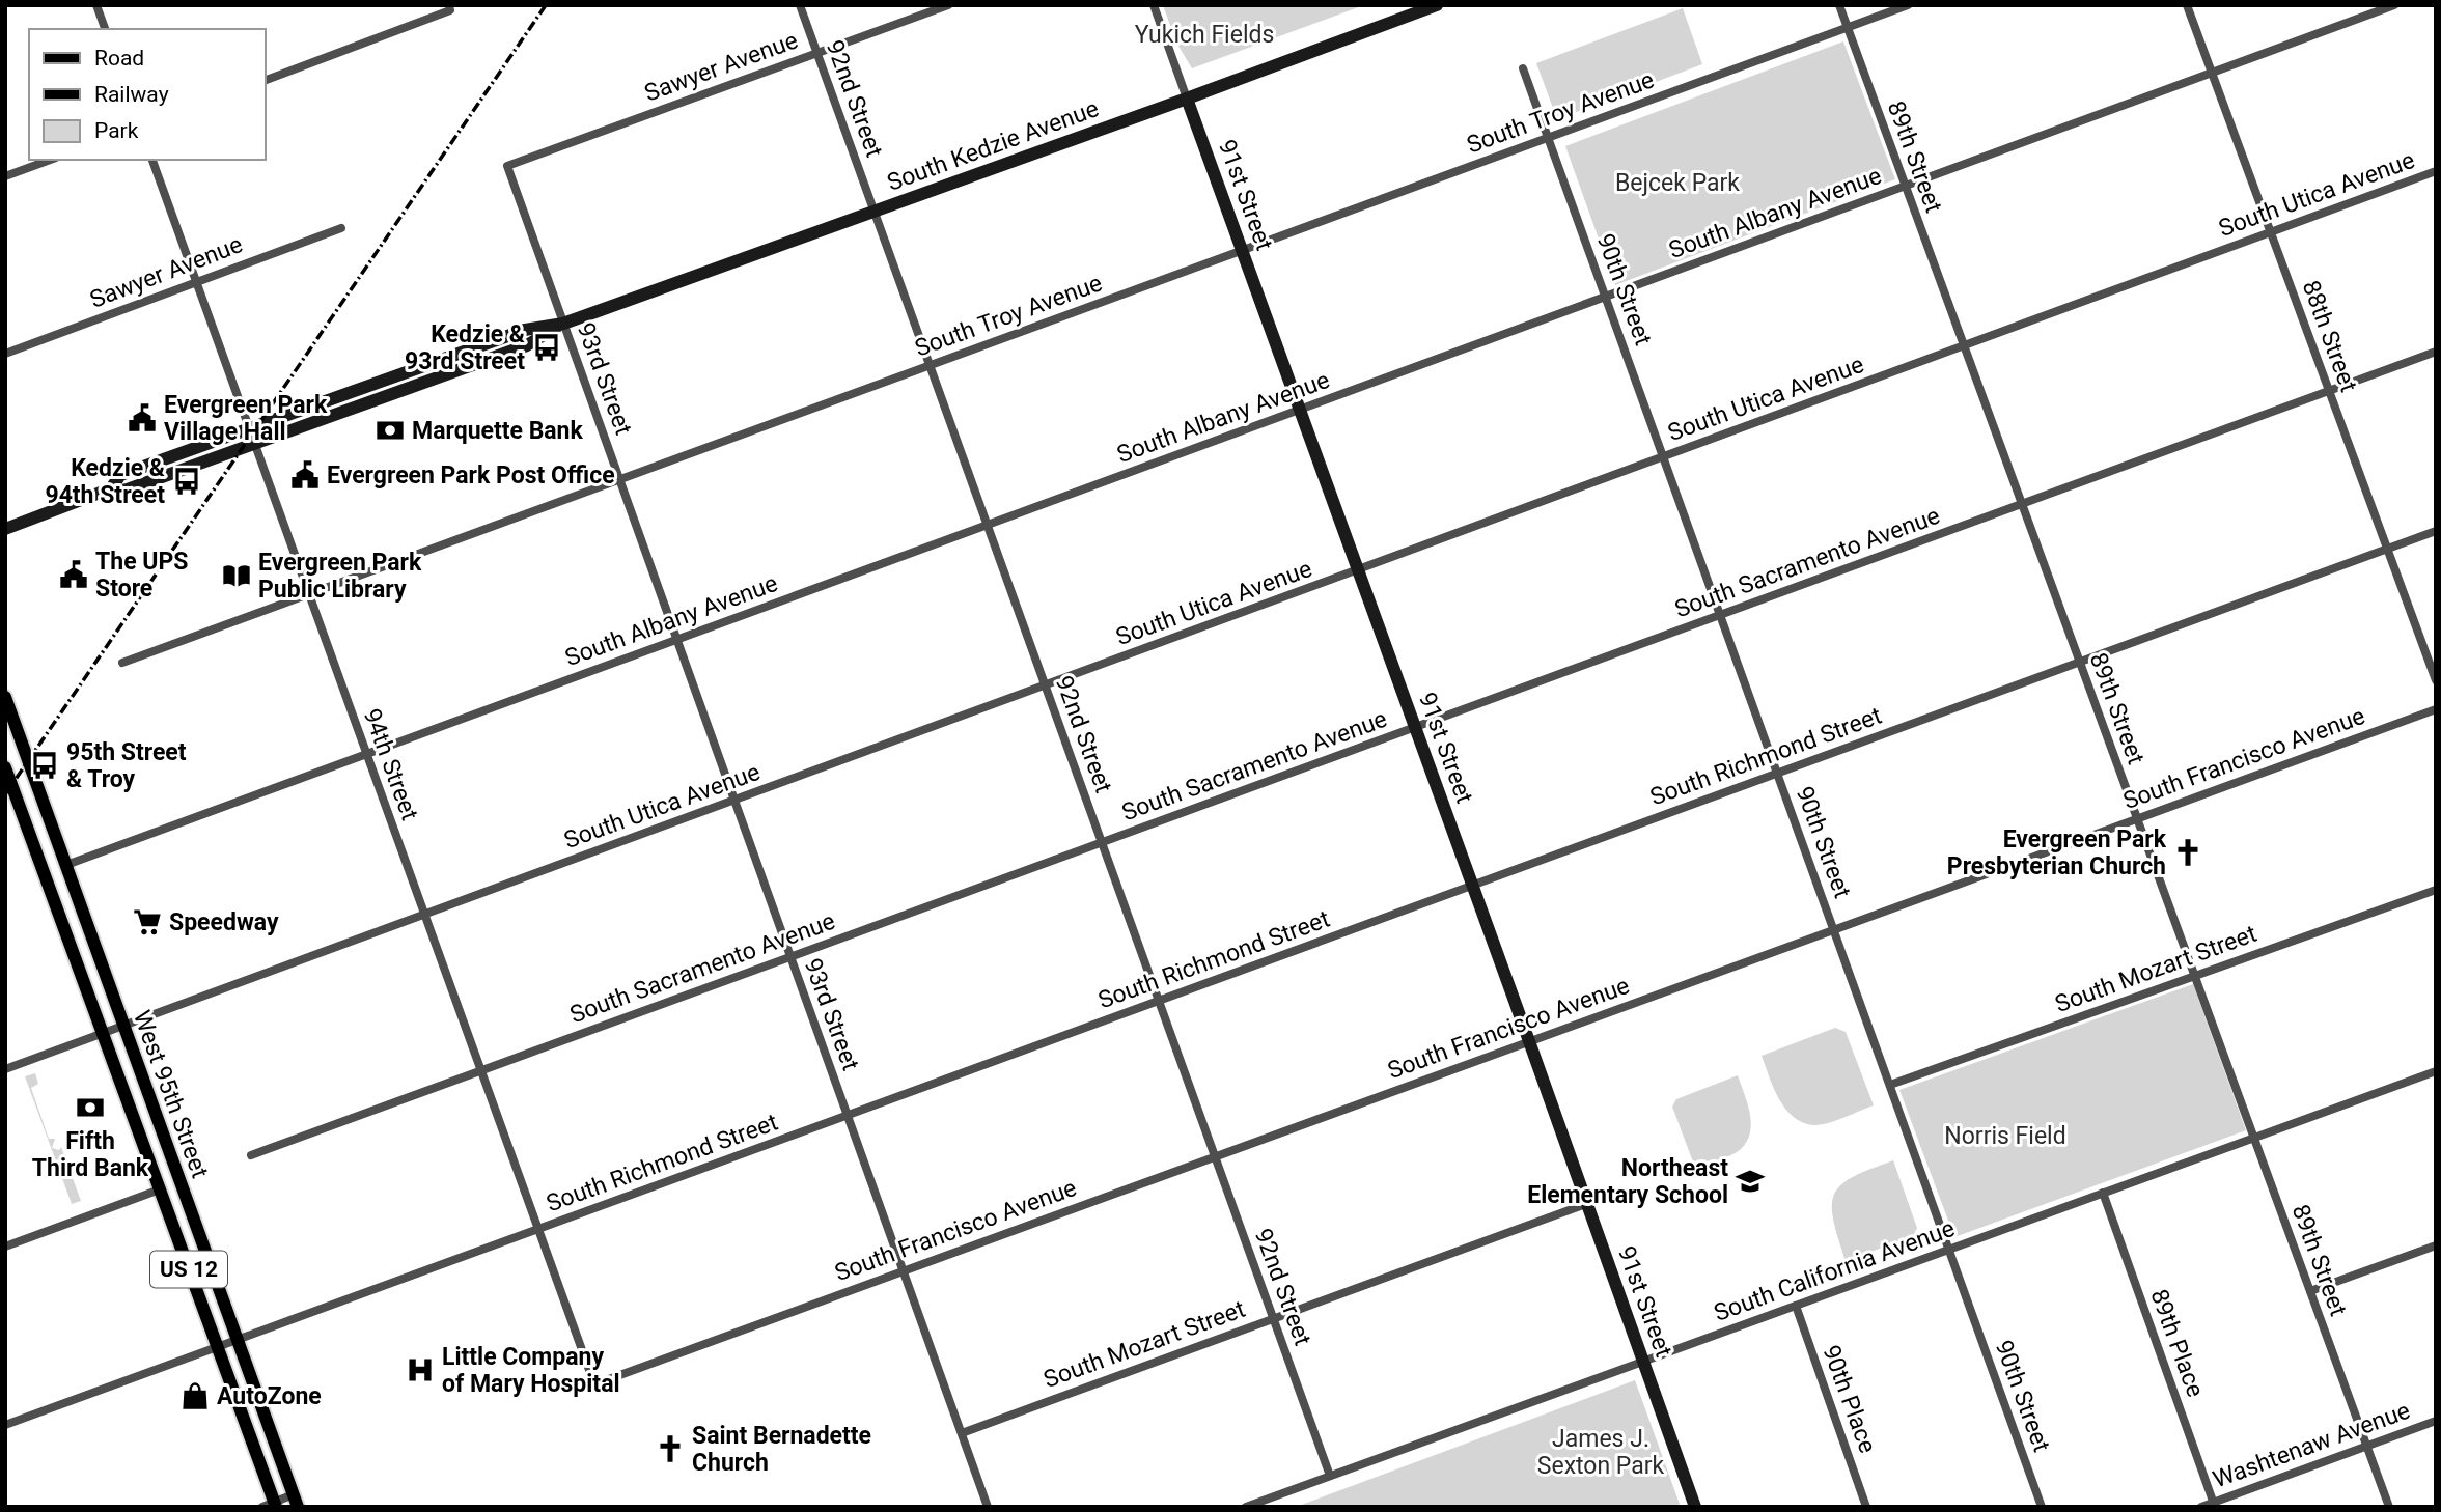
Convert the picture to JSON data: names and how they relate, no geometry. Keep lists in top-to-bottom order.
{
  "streets": {
    "main road": [
      "South Kedzie Avenue",
      "91st Street",
      "West 95th Street",
      "US 12"
    ],
    "street": [
      "Sawyer Avenue",
      "92nd Street",
      "South Troy Avenue",
      "89th Street",
      "South Utica Avenue",
      "South Albany Avenue",
      "90th Street",
      "88th Street",
      "93rd Street",
      "South Sacramento Avenue",
      "South Richmond Street",
      "South Francisco Avenue",
      "94th Street",
      "South Mozart Street",
      "South California Avenue",
      "89th Place",
      "90th Place",
      "Washtenaw Avenue"
    ]
  },
  "crossings": [
    ["Sawyer Avenue", "92nd Street"],
    ["Sawyer Avenue", "93rd Street"],
    ["Sawyer Avenue", "94th Street"],
    ["92nd Street", "South Troy Avenue"],
    ["92nd Street", "South Kedzie Avenue"],
    ["92nd Street", "South Utica Avenue"],
    ["92nd Street", "South Albany Avenue"],
    ["92nd Street", "South Sacramento Avenue"],
    ["92nd Street", "South Richmond Street"],
    ["92nd Street", "South Francisco Avenue"],
    ["92nd Street", "South Mozart Street"],
    ["92nd Street", "South California Avenue"],
    ["South Troy Avenue", "89th Street"],
    ["South Troy Avenue", "91st Street"],
    ["South Troy Avenue", "90th Street"],
    ["South Troy Avenue", "93rd Street"],
    ["South Troy Avenue", "94th Street"],
    ["South Kedzie Avenue", "91st Street"],
    ["South Kedzie Avenue", "93rd Street"],
    ["South Kedzie Avenue", "94th Street"],
    ["89th Street", "South Utica Avenue"],
    ["89th Street", "South Albany Avenue"],
    ["89th Street", "South Sacramento Avenue"],
    ["89th Street", "South Richmond Street"],
    ["89th Street", "South Francisco Avenue"],
    ["89th Street", "South Mozart Street"],
    ["89th Street", "South California Avenue"],
    ["89th Street", "Washtenaw Avenue"],
    ["South Utica Avenue", "91st Street"],
    ["South Utica Avenue", "90th Street"],
    ["South Utica Avenue", "88th Street"],
    ["South Utica Avenue", "93rd Street"],
    ["South Utica Avenue", "94th Street"],
    ["South Utica Avenue", "West 95th Street"],
    ["91st Street", "South Albany Avenue"],
    ["91st Street", "South Sacramento Avenue"],
    ["91st Street", "South Richmond Street"],
    ["91st Street", "South Francisco Avenue"],
    ["91st Street", "South Mozart Street"],
    ["91st Street", "South California Avenue"],
    ["South Albany Avenue", "90th Street"],
    ["South Albany Avenue", "88th Street"],
    ["South Albany Avenue", "93rd Street"],
    ["South Albany Avenue", "94th Street"],
    ["South Albany Avenue", "West 95th Street"],
    ["90th Street", "South Sacramento Avenue"],
    ["90th Street", "South Richmond Street"],
    ["90th Street", "South Francisco Avenue"],
    ["90th Street", "South Mozart Street"],
    ["90th Street", "South California Avenue"],
    ["88th Street", "South Sacramento Avenue"],
    ["88th Street", "South Richmond Street"],
    ["93rd Street", "South Sacramento Avenue"],
    ["93rd Street", "South Richmond Street"],
    ["93rd Street", "South Francisco Avenue"],
    ["93rd Street", "South Mozart Street"],
    ["South Sacramento Avenue", "94th Street"],
    ["South Richmond Street", "94th Street"],
    ["South Richmond Street", "West 95th Street"],
    ["South Francisco Avenue", "94th Street"],
    ["South California Avenue", "89th Place"],
    ["South California Avenue", "90th Place"],
    ["89th Place", "Washtenaw Avenue"]
  ],
  "parks": [
    "Yukich Fields",
    "Bejcek Park",
    "Norris Field",
    "James J. Sexton Park"
  ],
  "places": {
    "bus stop": ["Kedzie & 93rd Street", "Kedzie & 94th Street", "95th Street & Troy"],
    "public building": ["Evergreen Park Village Hall", "Evergreen Park Post Office", "The UPS Store"],
    "bank": ["Marquette Bank", "Fifth Third Bank"],
    "library": ["Evergreen Park Public Library"],
    "church": ["Evergreen Park Presbyterian Church", "Saint Bernadette Church"],
    "supermarket": ["Speedway"],
    "school or university": ["Northeast Elementary School"],
    "hospital": ["Little Company of Mary Hospital"],
    "shop": ["AutoZone"]
  },
  "legend": ["Road", "Railway", "Park"]
}
